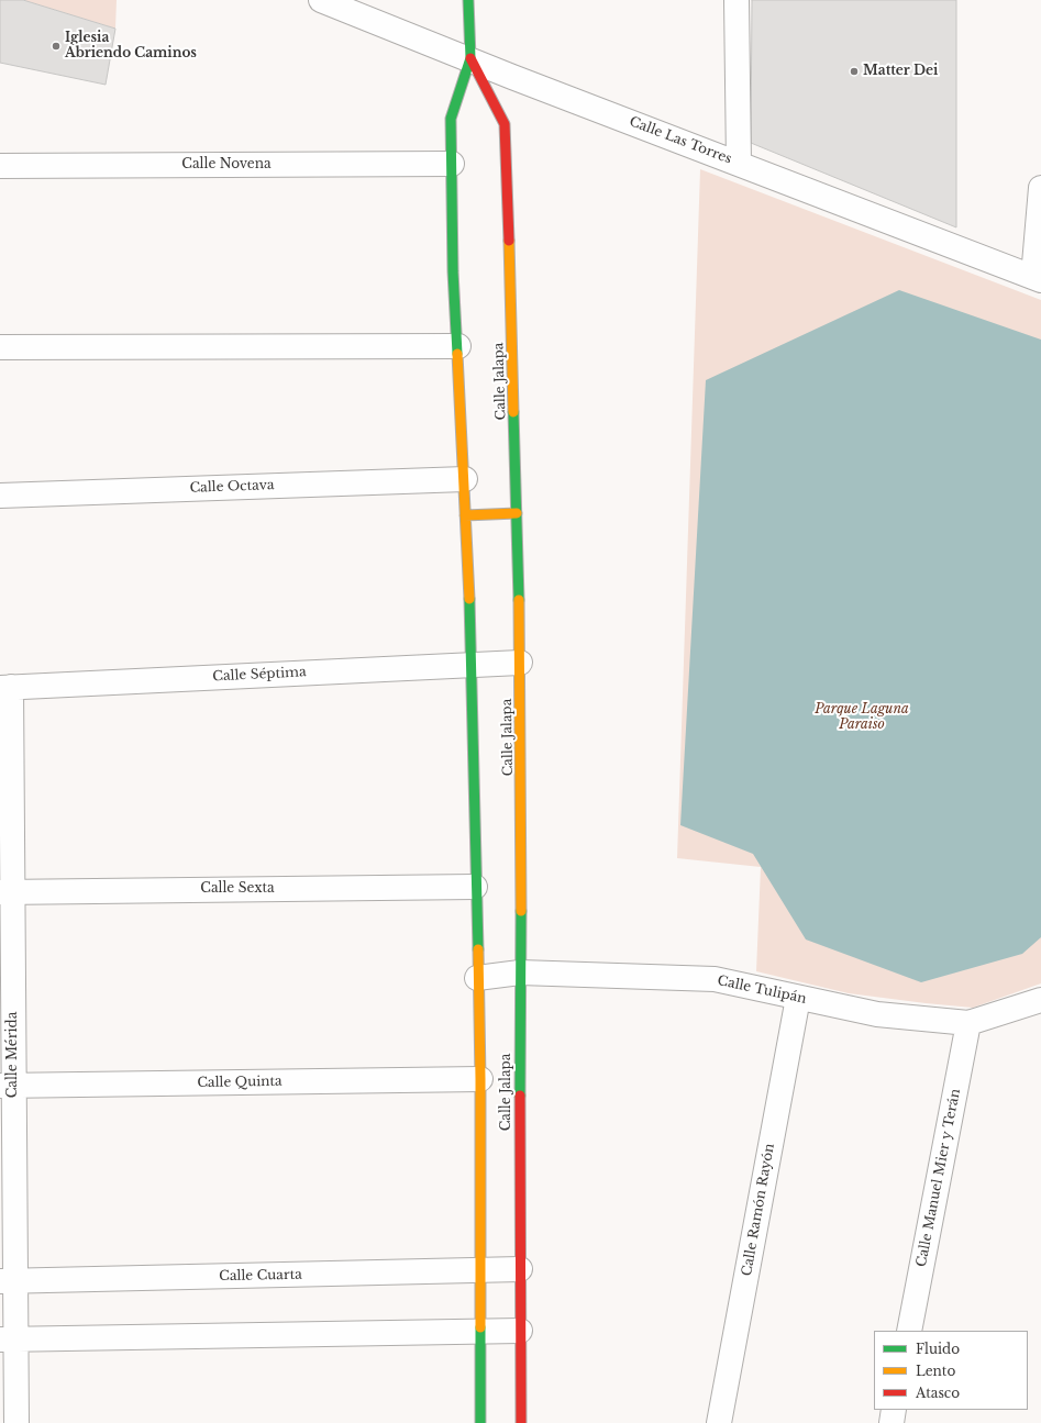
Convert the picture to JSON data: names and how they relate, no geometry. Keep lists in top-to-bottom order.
{
  "streets": {
    "street": [
      "Calle Las Torres",
      "Calle Novena",
      "Calle Jalapa",
      "Calle Octava",
      "Calle Séptima",
      "Calle Sexta",
      "Calle Tulipán",
      "Calle Mérida",
      "Calle Quinta",
      "Calle Manuel Mier y Terán",
      "Calle Ramón Rayón",
      "Calle Cuarta"
    ]
  },
  "crossings": [
    ["Calle Las Torres", "Calle Jalapa"],
    ["Calle Novena", "Calle Jalapa"],
    ["Calle Jalapa", "Calle Octava"],
    ["Calle Jalapa", "Calle Séptima"],
    ["Calle Jalapa", "Calle Sexta"],
    ["Calle Jalapa", "Calle Tulipán"],
    ["Calle Jalapa", "Calle Quinta"],
    ["Calle Jalapa", "Calle Cuarta"],
    ["Calle Séptima", "Calle Mérida"],
    ["Calle Sexta", "Calle Mérida"],
    ["Calle Tulipán", "Calle Manuel Mier y Terán"],
    ["Calle Tulipán", "Calle Ramón Rayón"],
    ["Calle Mérida", "Calle Quinta"],
    ["Calle Mérida", "Calle Cuarta"]
  ],
  "parks": ["Parque Laguna Paraiso"],
  "places": ["Iglesia Abriendo Caminos", "Matter Dei"],
  "legend": ["Fluido", "Lento", "Atasco"]
}
